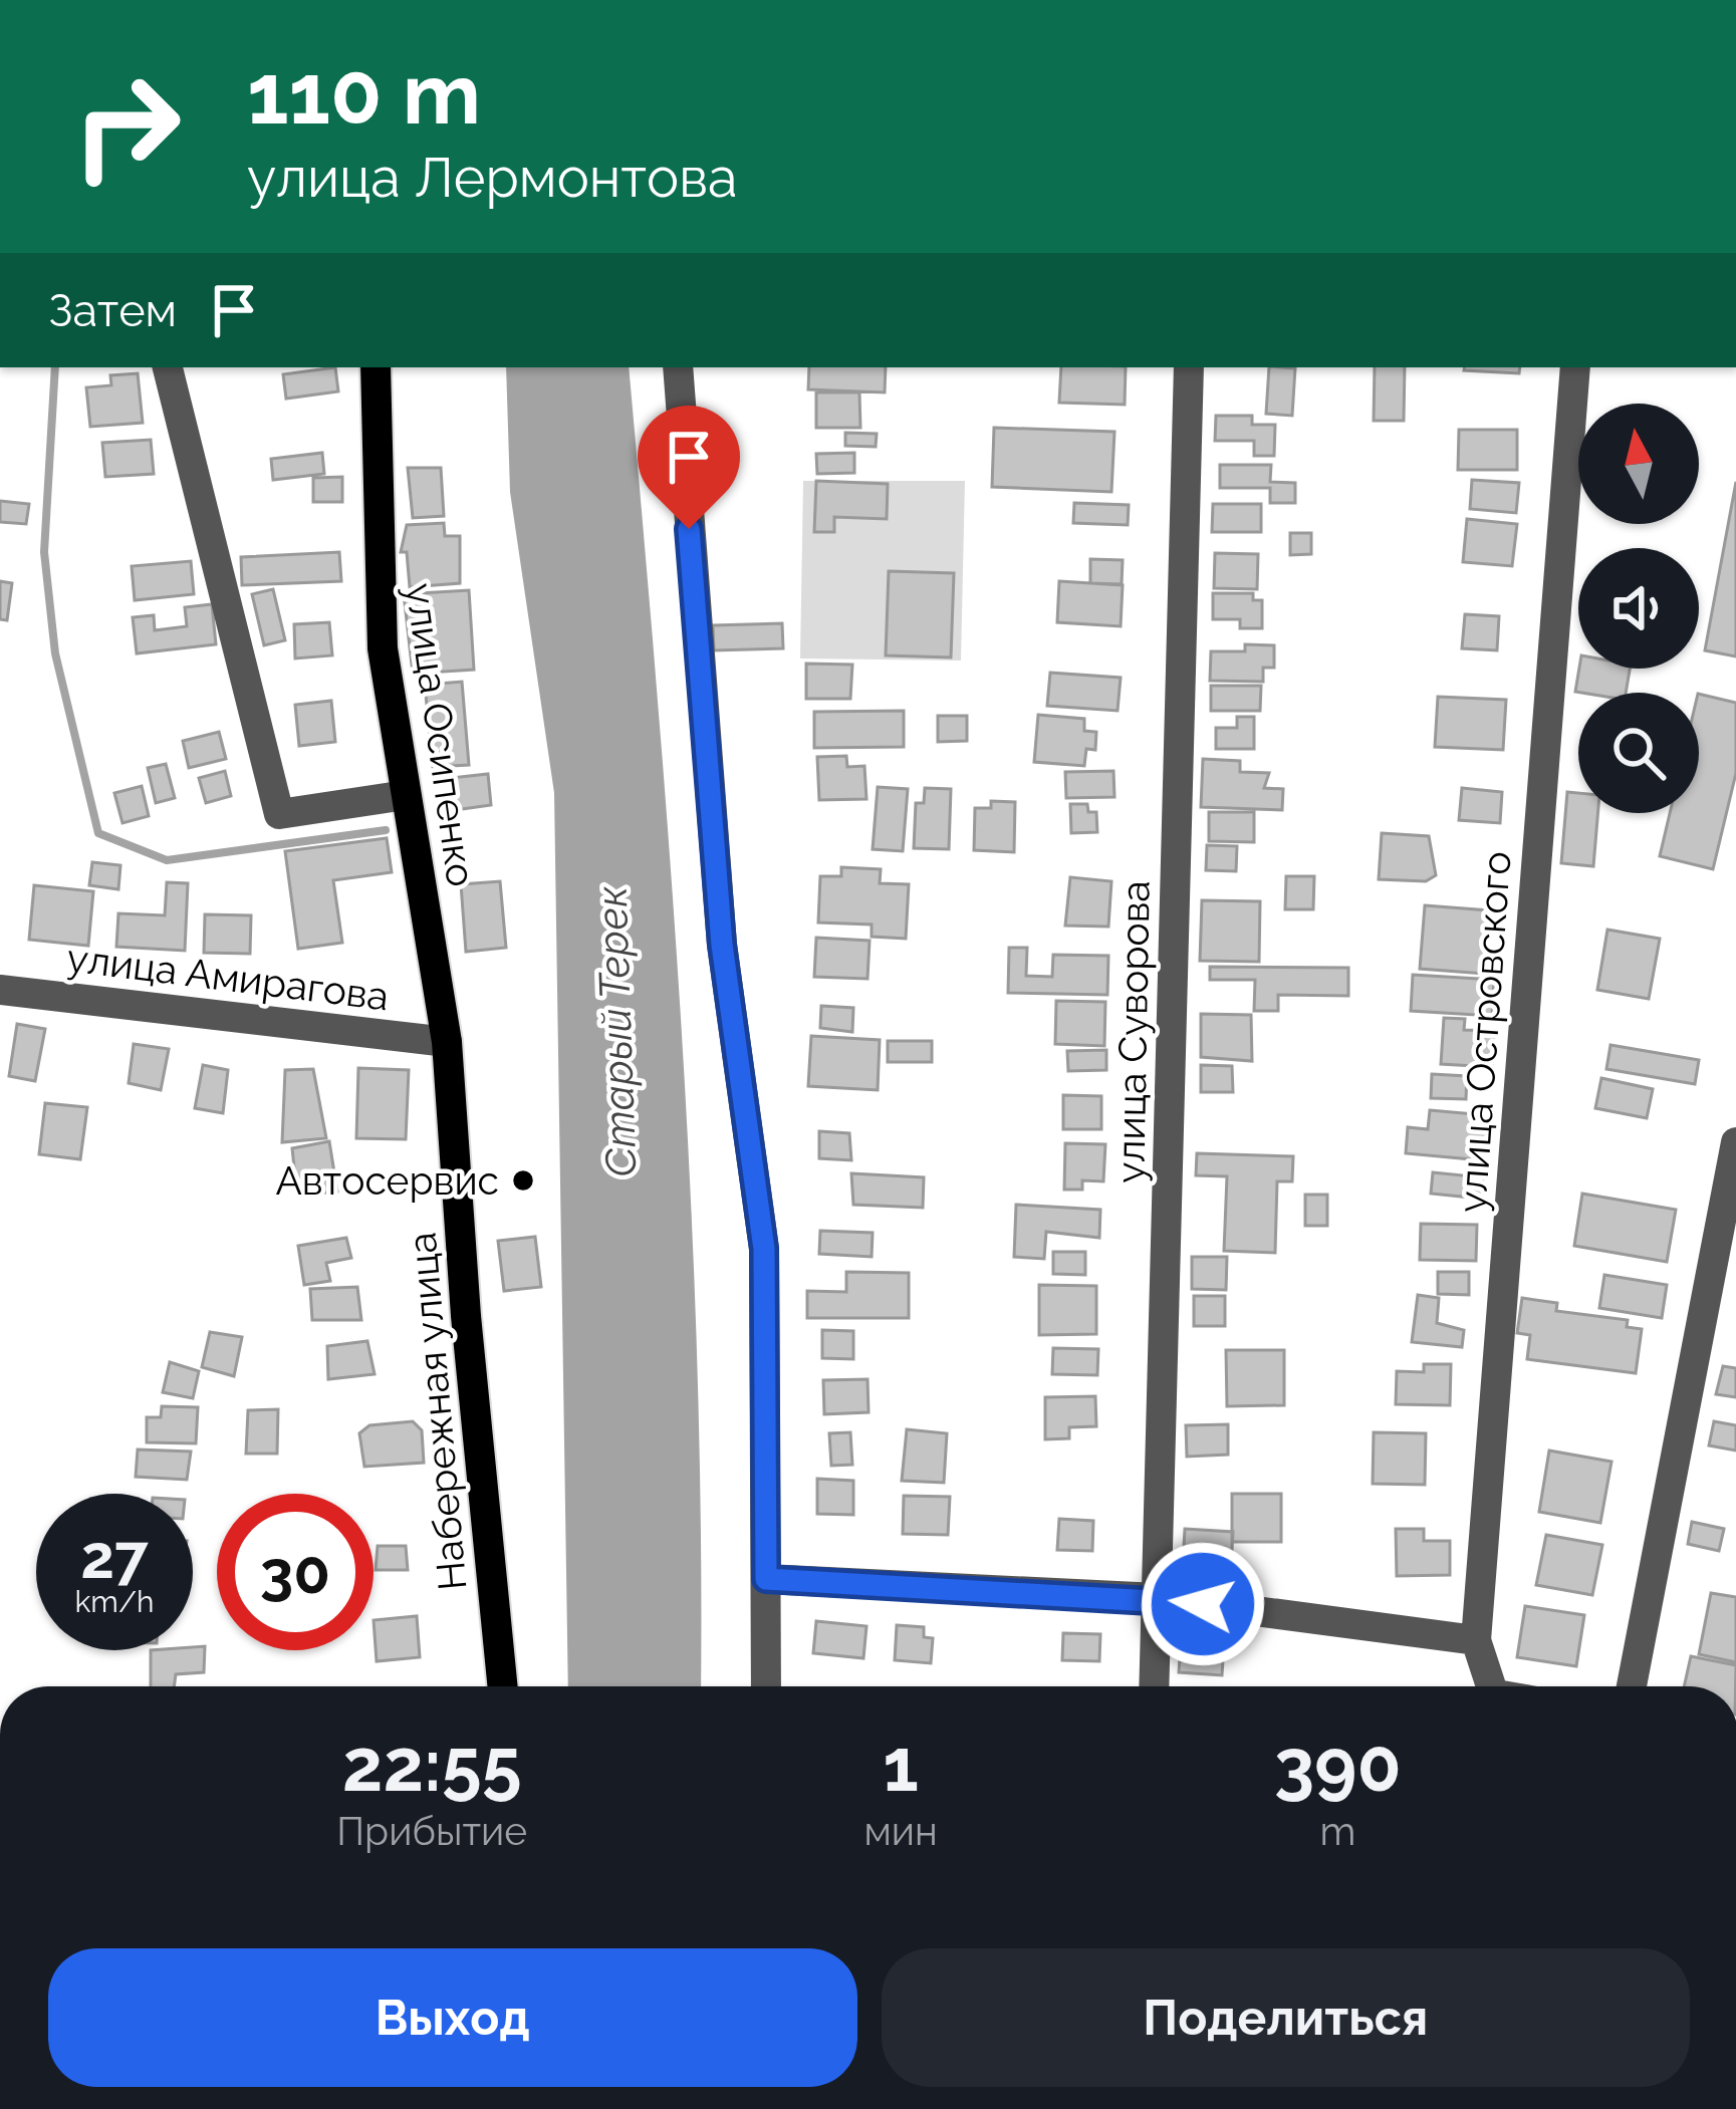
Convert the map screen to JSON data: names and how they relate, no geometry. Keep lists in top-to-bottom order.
{
  "streets": {
    "main road": ["улица Осипенко", "Набережная улица"],
    "street": ["улица Амирагова", "улица Суворова", "улица Островского"]
  },
  "crossings": [
    ["улица Осипенко", "улица Амирагова"],
    ["улица Осипенко", "Набережная улица"],
    ["улица Амирагова", "Набережная улица"]
  ],
  "water": ["Старый Терек"],
  "places": ["Автосервис"],
  "north": "top",
  "page": {
    "turn": ["110 m", "улица Лермонтова"],
    "then": "Затем",
    "speed": "27 km/h",
    "limit": "30",
    "eta": [
      "22:55",
      "Прибытие",
      "1",
      "мин",
      "390",
      "m"
    ],
    "buttons": ["Выход", "Поделиться"]
  }
}
